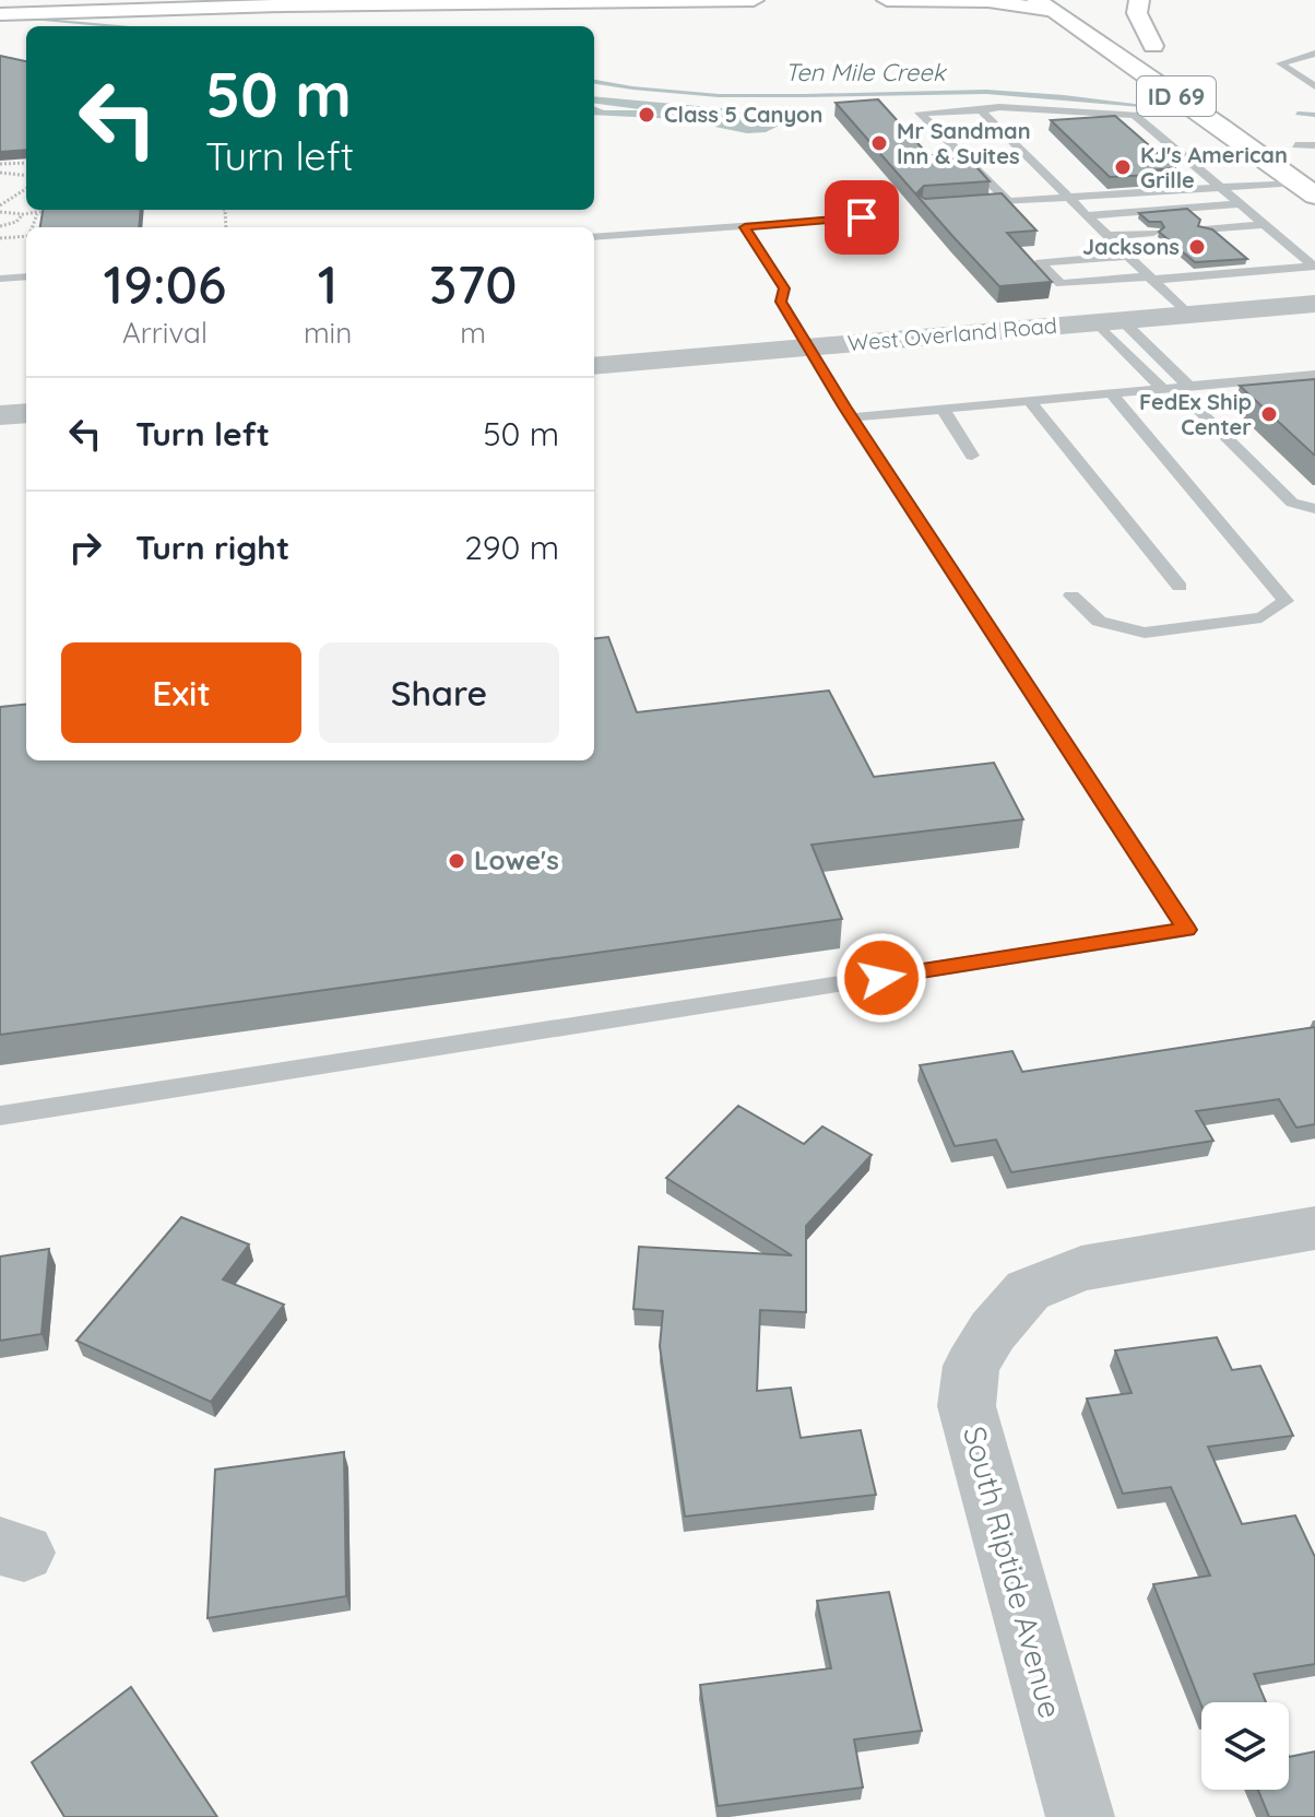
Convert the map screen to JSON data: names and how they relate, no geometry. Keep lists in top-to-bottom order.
{
  "streets": {
    "main road": ["ID 69"],
    "street": ["West Overland Road", "South Riptide Avenue"]
  },
  "water": ["Ten Mile Creek"],
  "places": [
    "Class 5 Canyon",
    "Mr Sandman Inn & Suites",
    "KJ's American Grille",
    "Jacksons",
    "FedEx Ship Center",
    "Lowe's"
  ],
  "page": {
    "turn": ["50 m", "Turn left"],
    "eta": [
      "19:06",
      "Arrival",
      "1",
      "min",
      "370",
      "m"
    ],
    "list": [
      {
        "name": "Turn left",
        "value": "50 m"
      },
      {
        "name": "Turn right",
        "value": "290 m"
      }
    ],
    "buttons": ["Exit", "Share"]
  }
}
